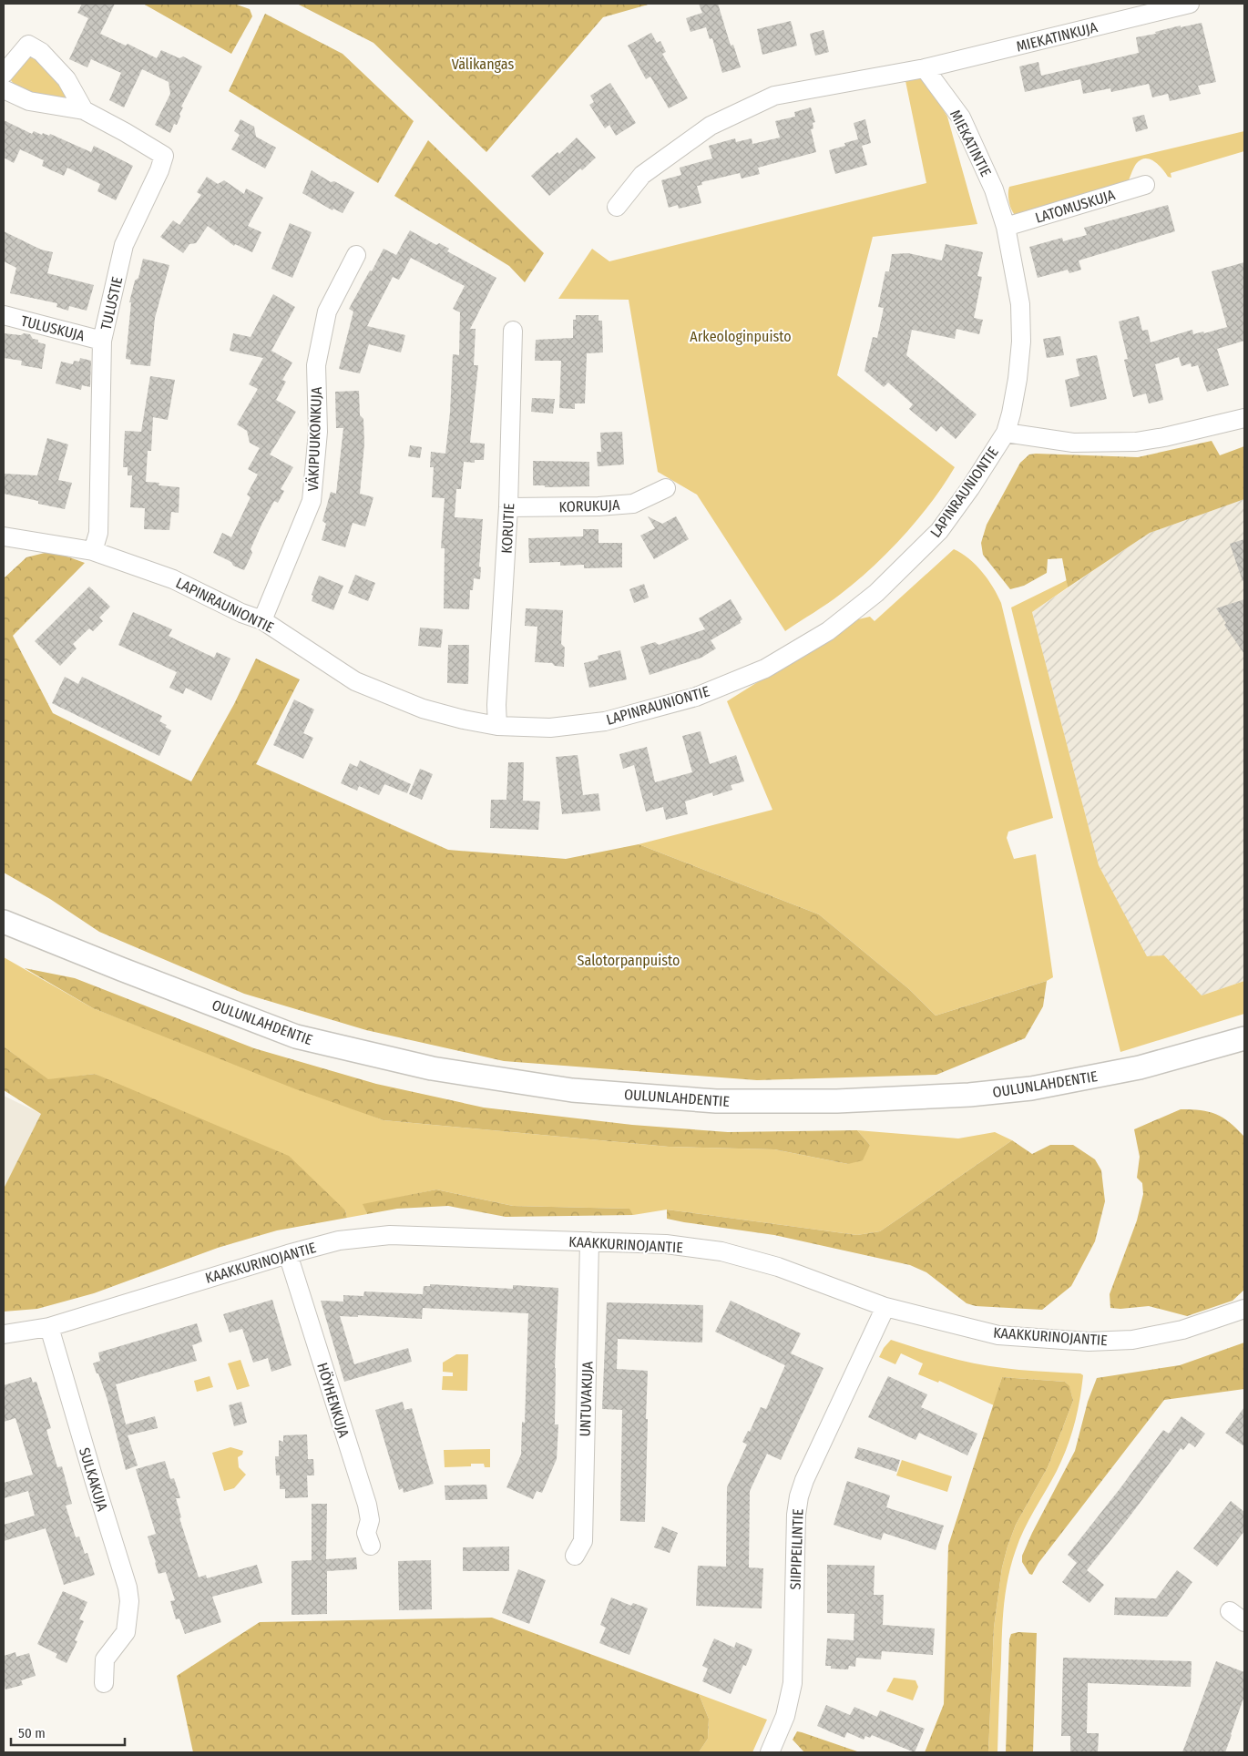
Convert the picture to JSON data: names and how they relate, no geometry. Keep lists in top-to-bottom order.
{
  "streets": {
    "main road": ["OULUNLAHDENTIE"],
    "street": [
      "MIEKATINKUJA",
      "MIEKATINTIE",
      "LATOMUSKUJA",
      "TULUSTIE",
      "TULUSKUJA",
      "VÄKIPUUKONKUJA",
      "LAPINRAUNIONTIE",
      "KORUKUJA",
      "KORUTIE",
      "KAAKKURINOJANTIE",
      "UNTUVAKUJA",
      "HÖYHENKUJA",
      "SULKAKUJA",
      "SIIPIPEILINTIE"
    ]
  },
  "crossings": [
    ["MIEKATINKUJA", "MIEKATINTIE"],
    ["MIEKATINTIE", "LATOMUSKUJA"],
    ["MIEKATINTIE", "LAPINRAUNIONTIE"],
    ["TULUSTIE", "TULUSKUJA"],
    ["TULUSTIE", "LAPINRAUNIONTIE"],
    ["VÄKIPUUKONKUJA", "LAPINRAUNIONTIE"],
    ["LAPINRAUNIONTIE", "KORUTIE"],
    ["KORUKUJA", "KORUTIE"],
    ["KAAKKURINOJANTIE", "UNTUVAKUJA"],
    ["KAAKKURINOJANTIE", "HÖYHENKUJA"],
    ["KAAKKURINOJANTIE", "SULKAKUJA"],
    ["KAAKKURINOJANTIE", "SIIPIPEILINTIE"]
  ],
  "parks": ["Välikangas", "Arkeologinpuisto", "Salotorpanpuisto"],
  "scale_bar": "50 m"
}
